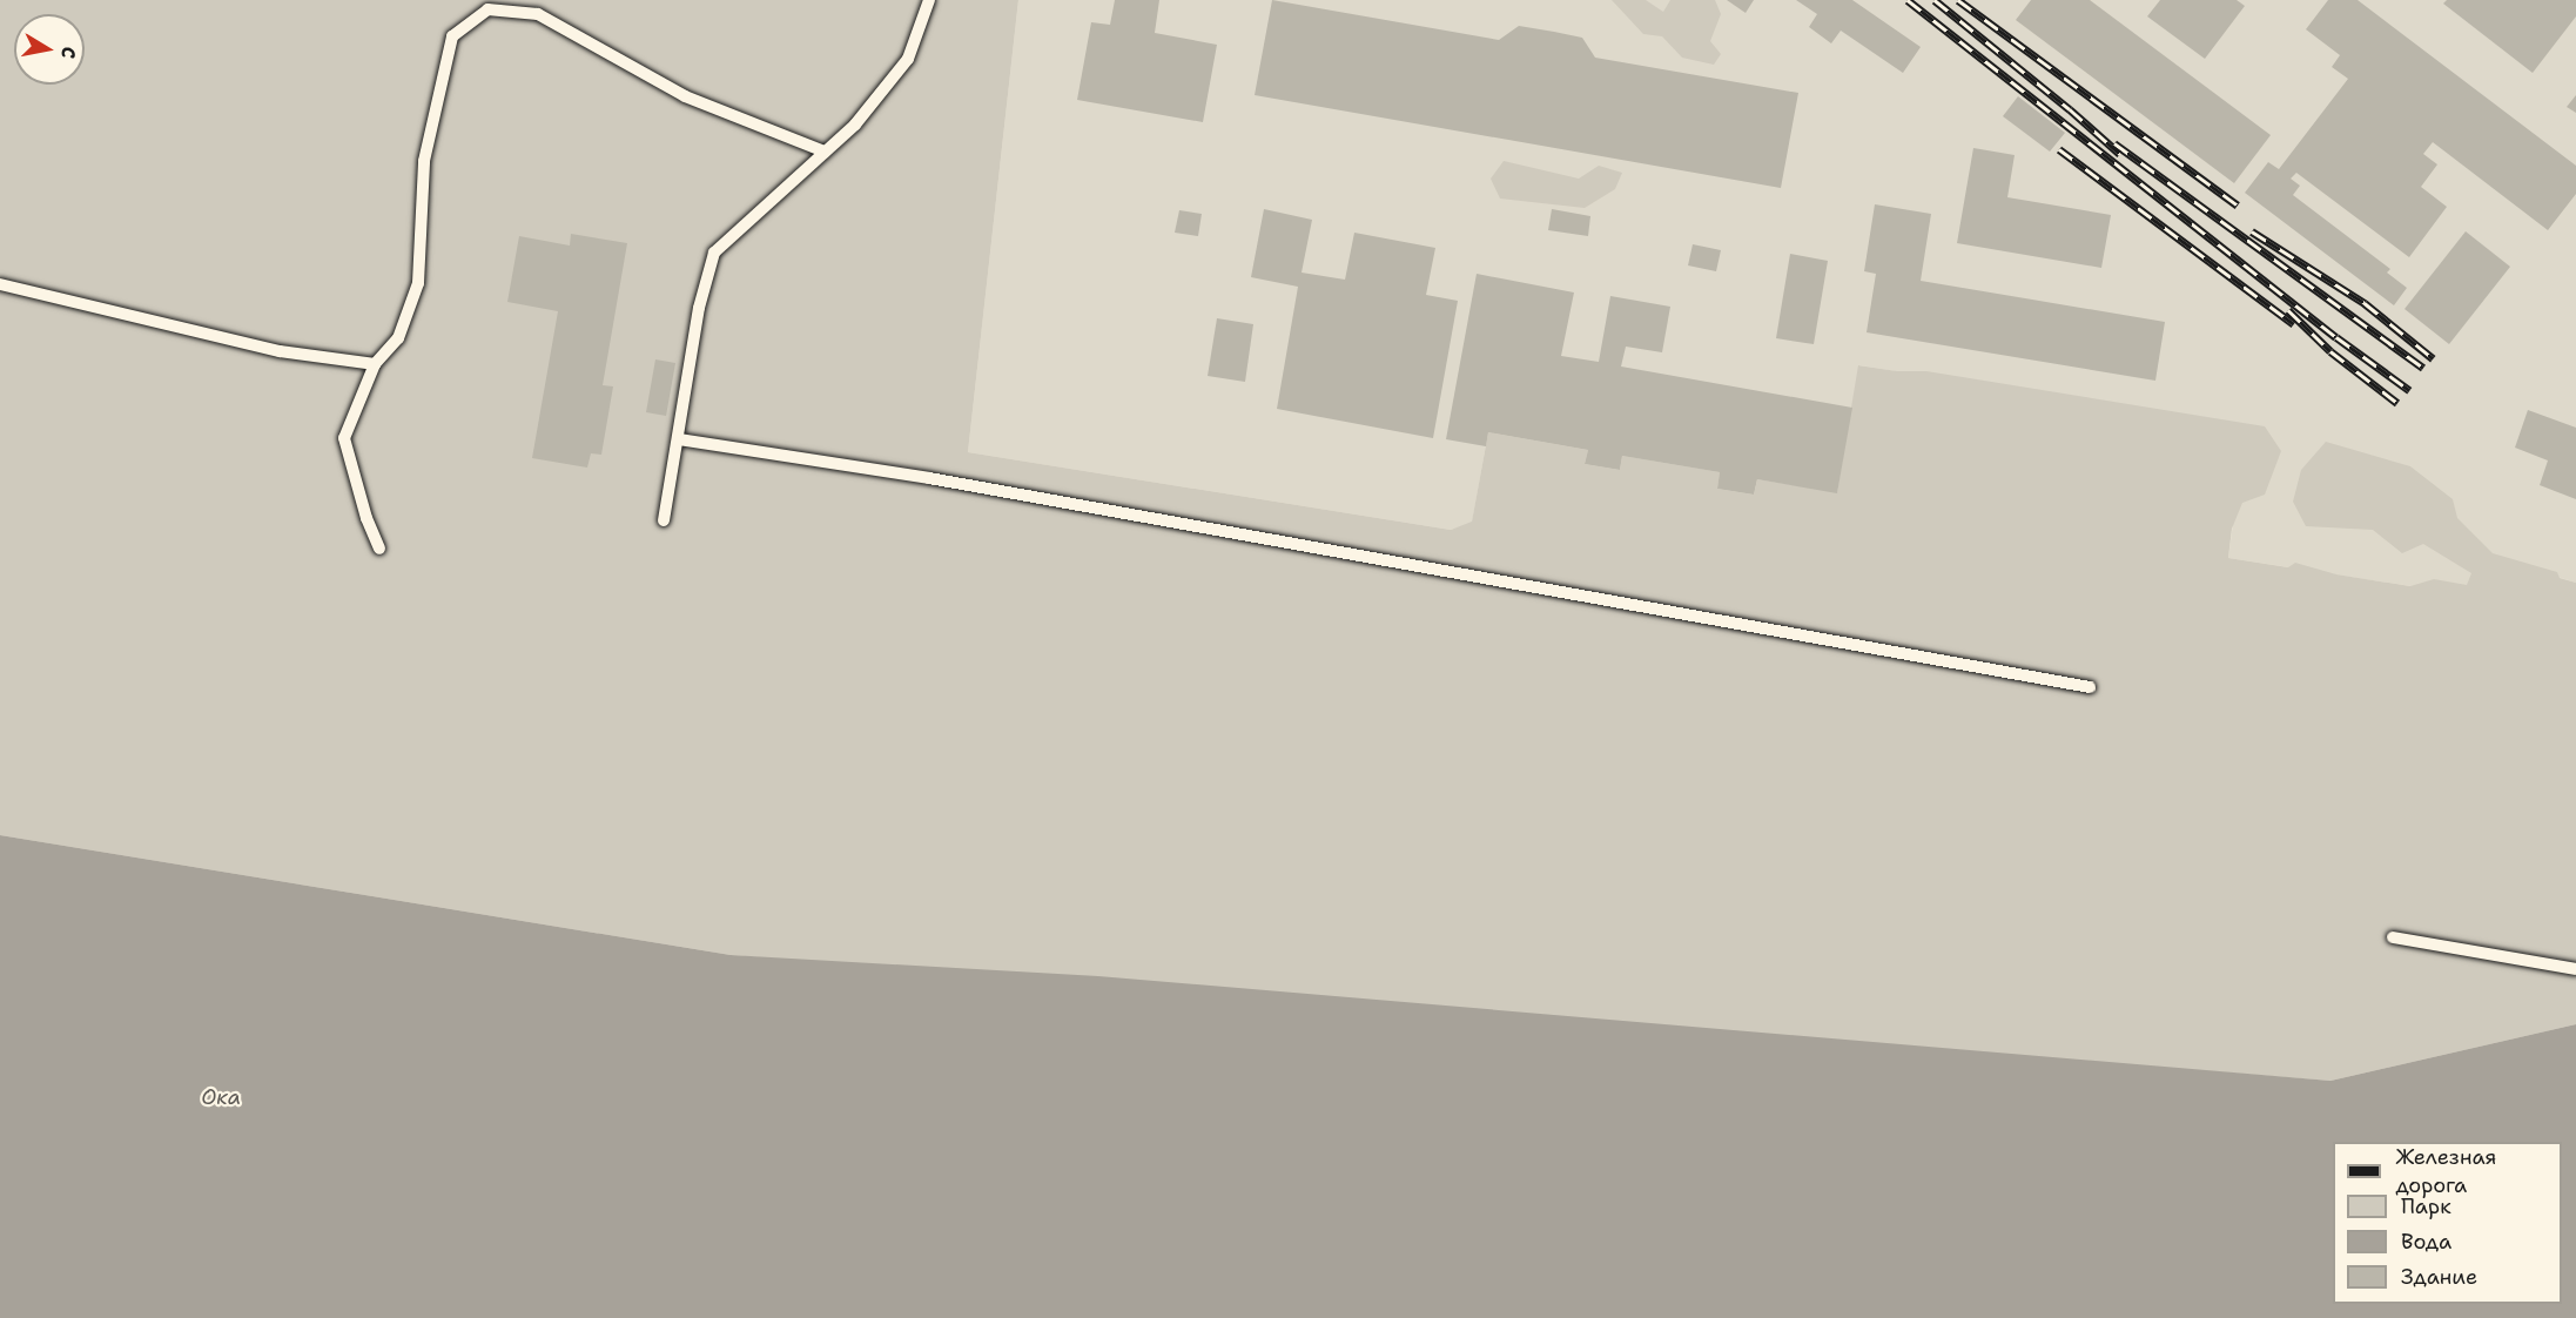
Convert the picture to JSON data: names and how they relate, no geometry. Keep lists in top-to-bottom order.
{
  "water": ["Ока"],
  "legend": [
    "Железная дорога",
    "Парк",
    "Вода",
    "Здание"
  ],
  "north": "right"
}
